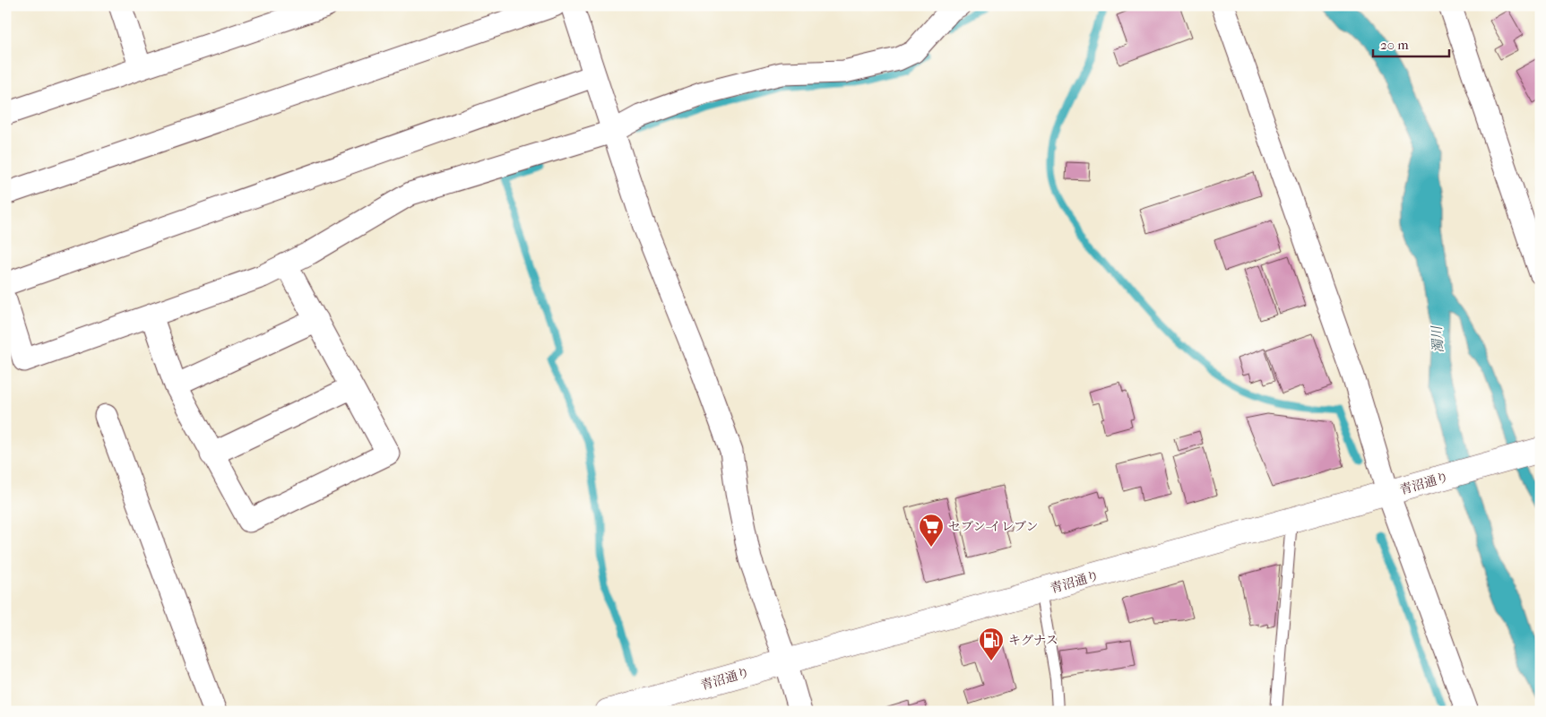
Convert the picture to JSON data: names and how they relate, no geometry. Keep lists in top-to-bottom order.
{
  "streets": {
    "street": ["青沼通り"]
  },
  "water": ["濁川"],
  "places": {
    "supermarket": ["セブン-イレブン"],
    "fuel station": ["キグナス"]
  },
  "scale_bar": "20 m"
}
